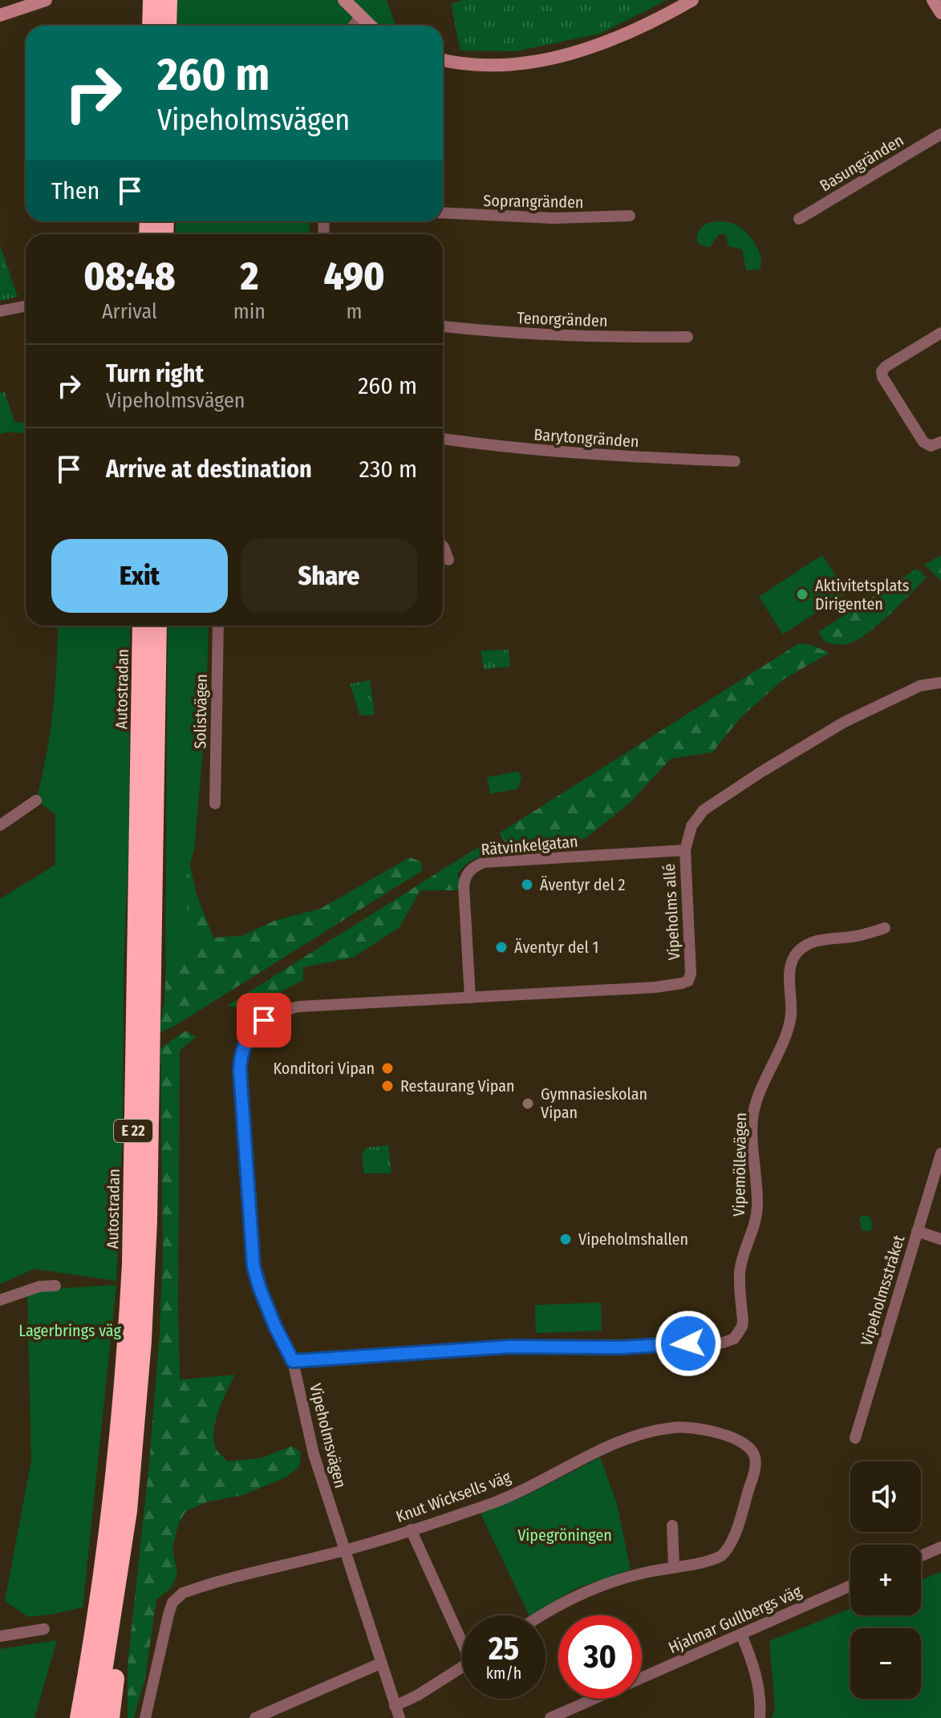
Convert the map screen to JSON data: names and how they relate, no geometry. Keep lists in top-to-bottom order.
{
  "streets": {
    "highway": ["Autostradan", "E 22"],
    "street": [
      "Basungränden",
      "Soprangränden",
      "Tenorgränden",
      "Barytongränden",
      "Solistvägen",
      "Rätvinkelgatan",
      "Vipeholms allé",
      "Vipemöllevägen",
      "Vipeholmsstråket",
      "Vipeholmsvägen",
      "Knut Wicksells väg",
      "Hjalmar Gullbergs väg"
    ]
  },
  "crossings": [
    ["Rätvinkelgatan", "Vipeholms allé"],
    ["Vipeholms allé", "Vipeholmsvägen"],
    ["Vipemöllevägen", "Vipeholmsvägen"],
    ["Vipeholmsvägen", "Knut Wicksells väg"]
  ],
  "parks": ["Lagerbrings väg", "Vipegröningen"],
  "places": [
    "Aktivitetsplats Dirigenten",
    "Äventyr del 2",
    "Äventyr del 1",
    "Konditori Vipan",
    "Restaurang Vipan",
    "Gymnasieskolan Vipan",
    "Vipeholmshallen"
  ],
  "page": {
    "turn": ["260 m", "Vipeholmsvägen"],
    "then": "Then",
    "eta": [
      "08:48",
      "Arrival",
      "2",
      "min",
      "490",
      "m"
    ],
    "list": [
      {
        "name": "Turn right",
        "note": "Vipeholmsvägen",
        "value": "260 m"
      },
      {
        "name": "Arrive at destination",
        "value": "230 m"
      }
    ],
    "buttons": ["Exit", "Share"],
    "map_buttons": ["+", "−"],
    "speed": "25 km/h",
    "limit": "30"
  }
}
